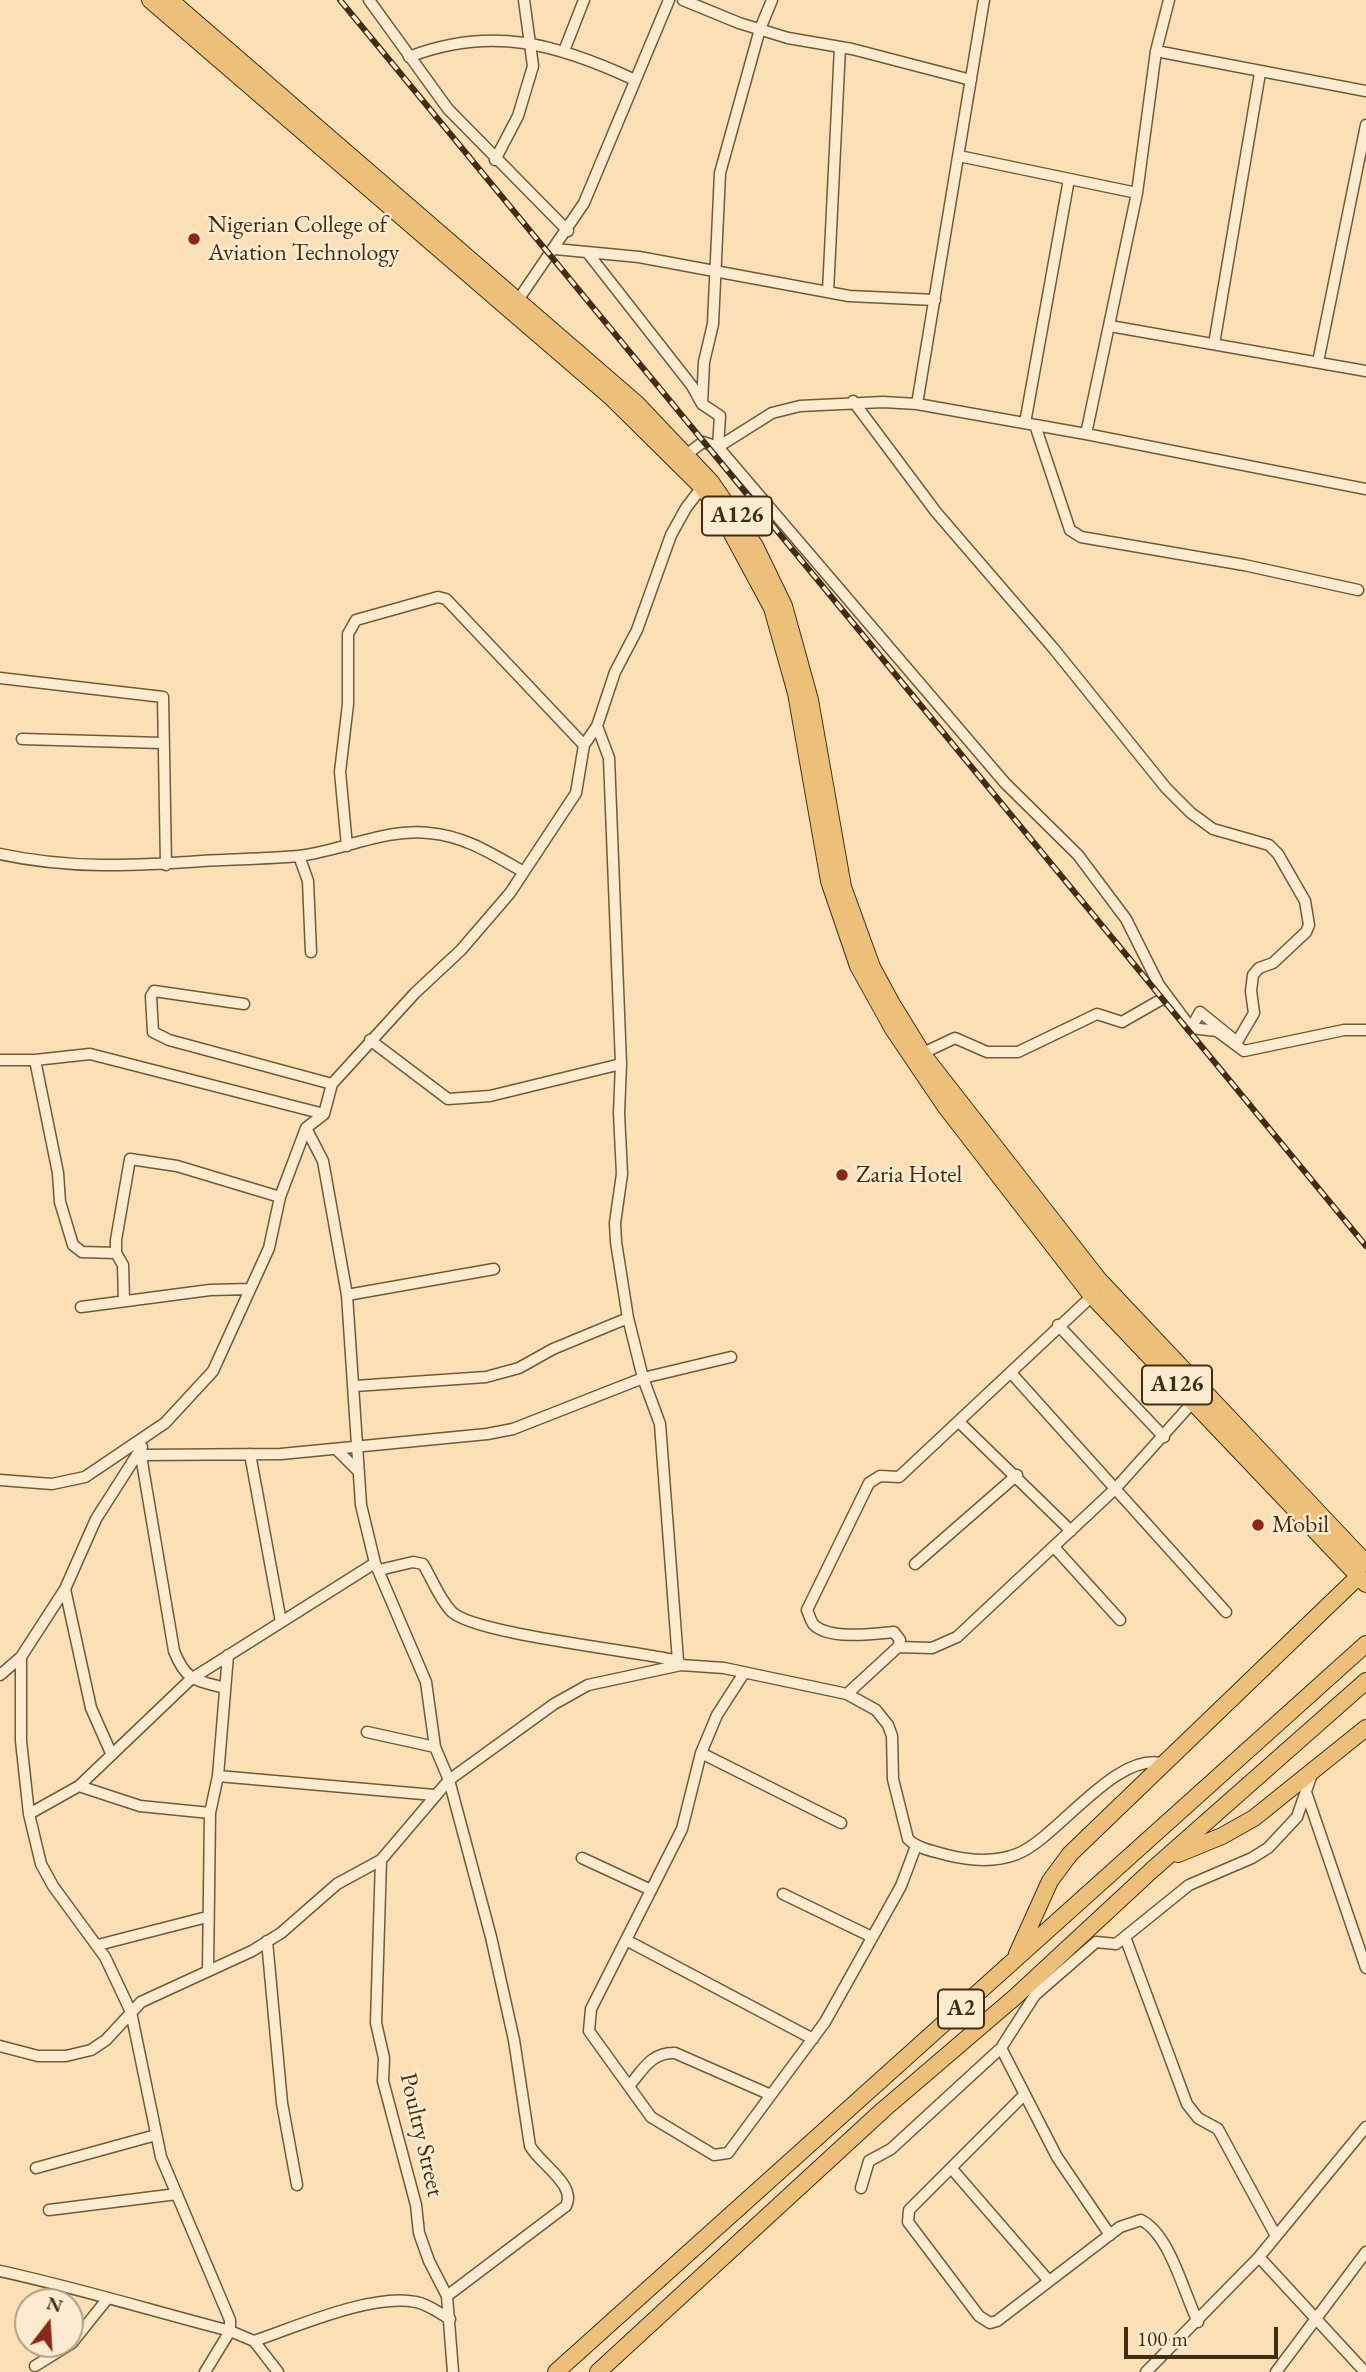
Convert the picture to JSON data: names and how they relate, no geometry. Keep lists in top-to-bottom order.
{
  "streets": {
    "highway": ["A126", "A2"],
    "street": ["Poultry Street"]
  },
  "places": ["Nigerian College of Aviation Technology", "Zaria Hotel", "Mobil"],
  "scale_bar": "100 m",
  "north": "top"
}
